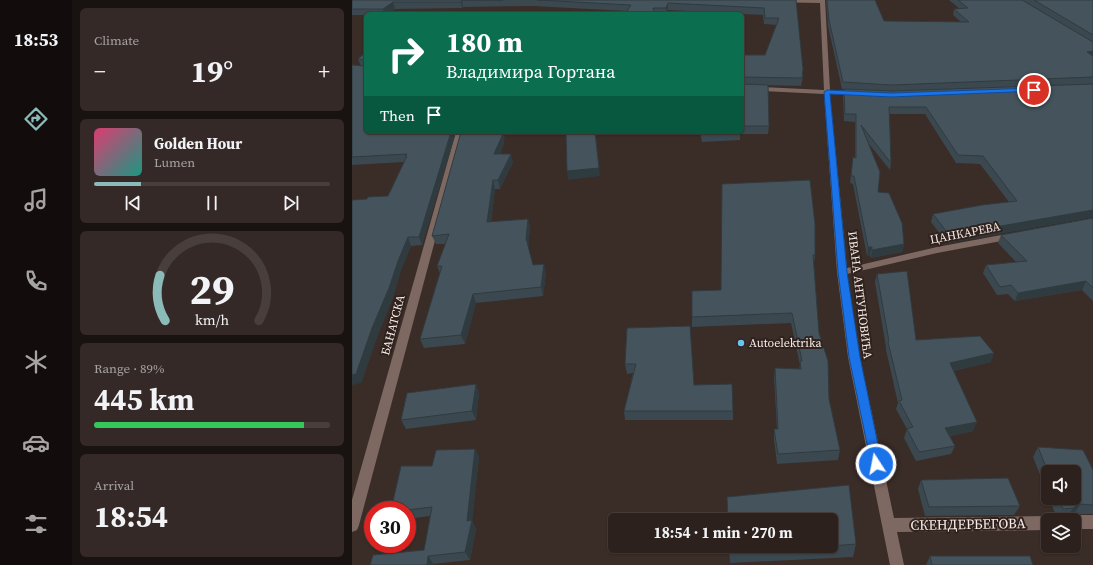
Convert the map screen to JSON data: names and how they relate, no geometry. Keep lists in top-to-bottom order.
{
  "streets": {
    "street": [
      "ЦАНКАРЕВА",
      "ИВАНА АНТУНОВИЋА",
      "БАНАТСКА",
      "СКЕНДЕРБЕГОВА"
    ]
  },
  "crossings": [
    ["ЦАНКАРЕВА", "ИВАНА АНТУНОВИЋА"],
    ["ИВАНА АНТУНОВИЋА", "СКЕНДЕРБЕГОВА"]
  ],
  "places": ["Autoelektrika"],
  "page": {
    "tabs": "18:53",
    "tile": [
      "Climate",
      ["Range · 89%", "445 km"],
      ["Arrival", "18:54"]
    ],
    "turn": ["180 m", "Владимира Гортана"],
    "heat": ["−", "19°", "+"],
    "then": "Then",
    "song": ["Golden Hour", "Lumen"],
    "limit": "30",
    "trip": "18:54 · 1 min · 270 m",
    "gauge": ["29", "km/h"]
  }
}
